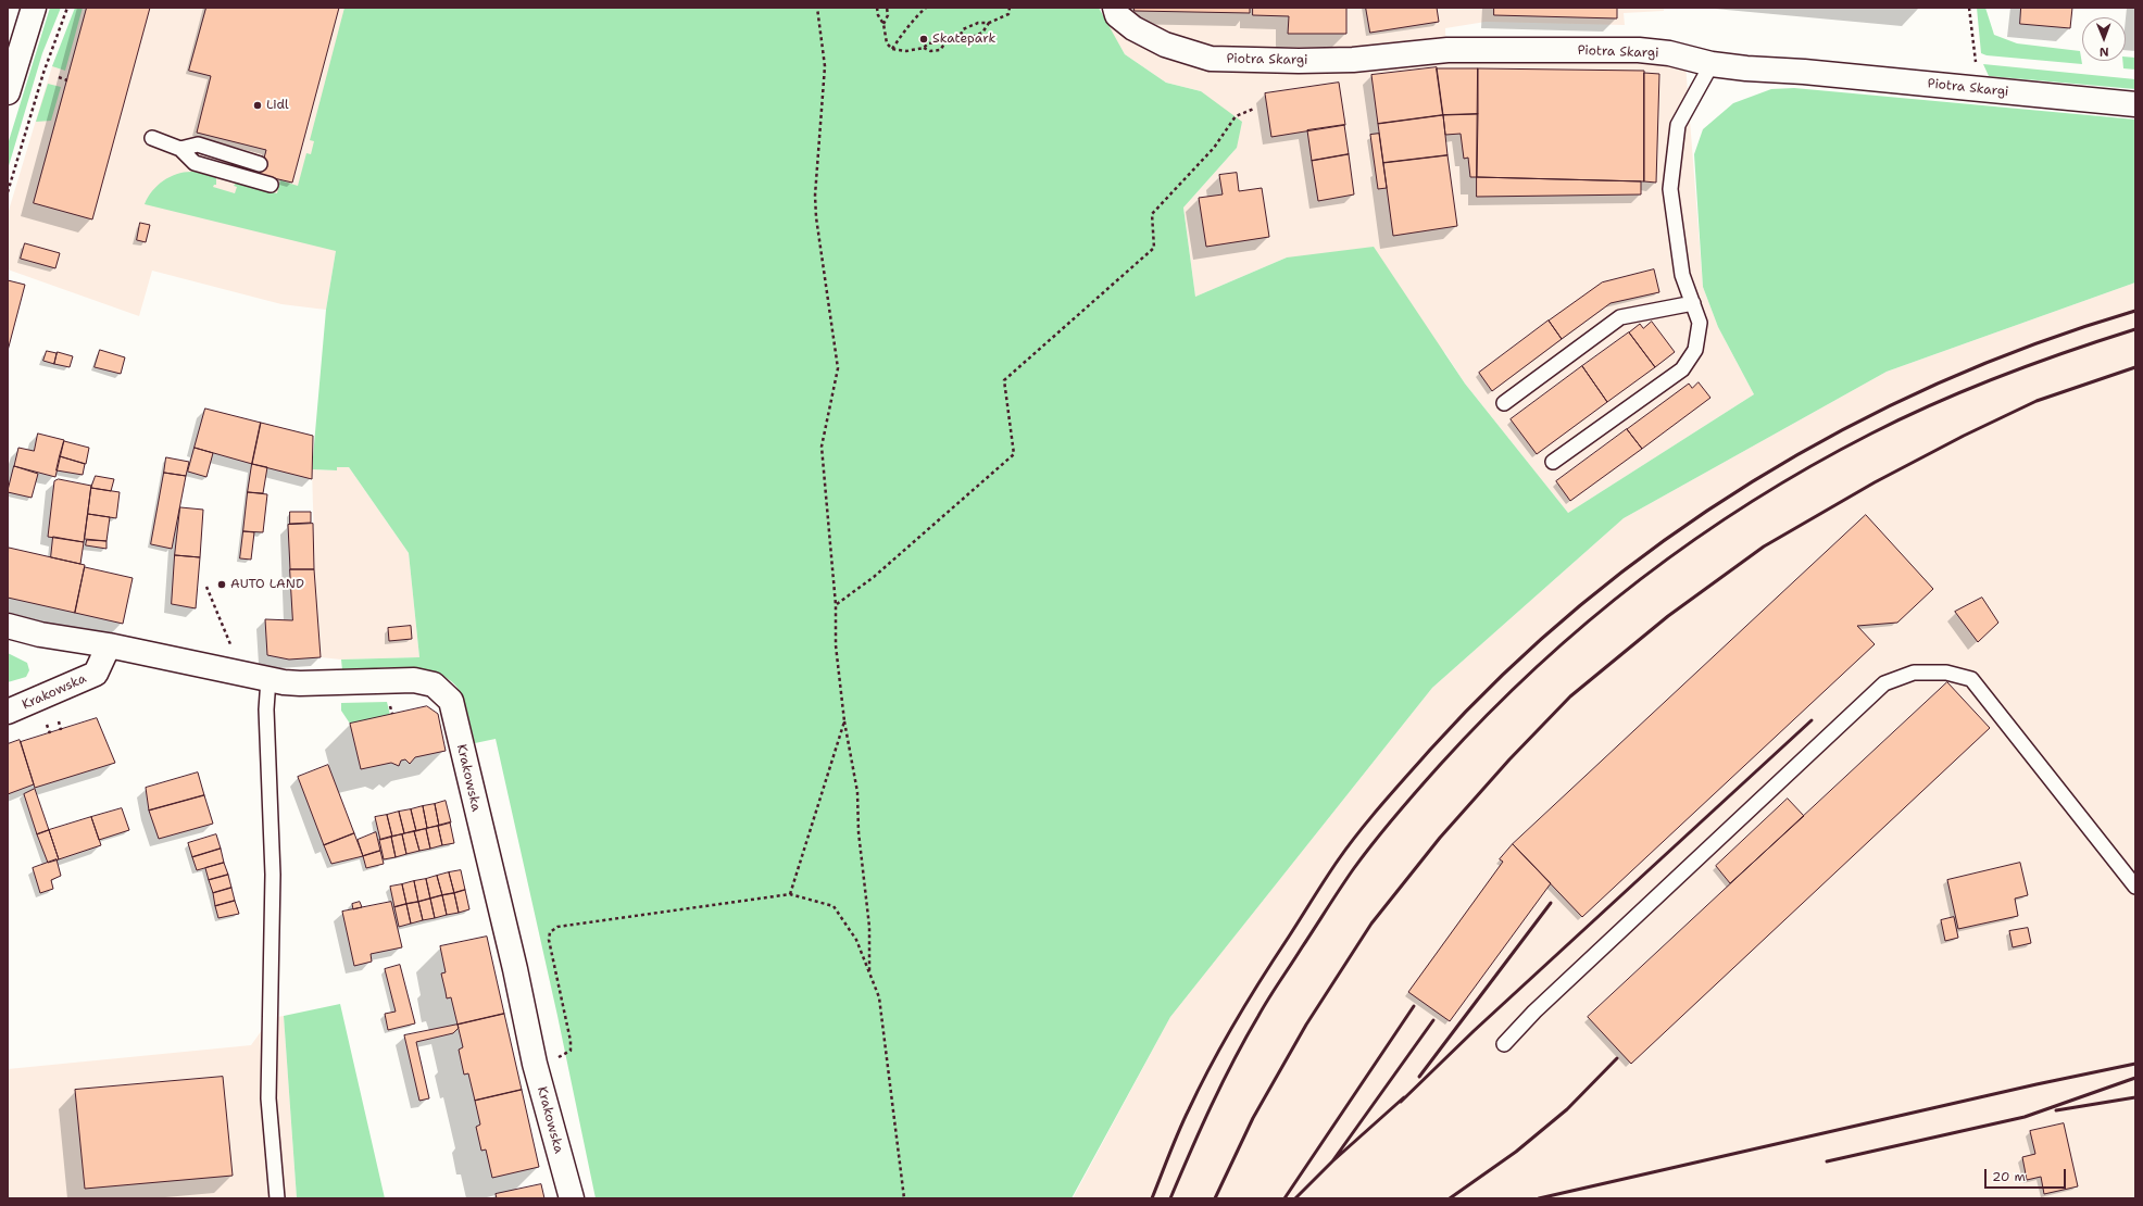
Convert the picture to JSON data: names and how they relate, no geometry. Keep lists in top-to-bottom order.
{
  "streets": {
    "street": ["Piotra Skargi", "Krakowska"]
  },
  "places": ["Skatepark", "Lidl", "AUTO LAND"],
  "scale_bar": "20 m",
  "north": "bottom"
}
